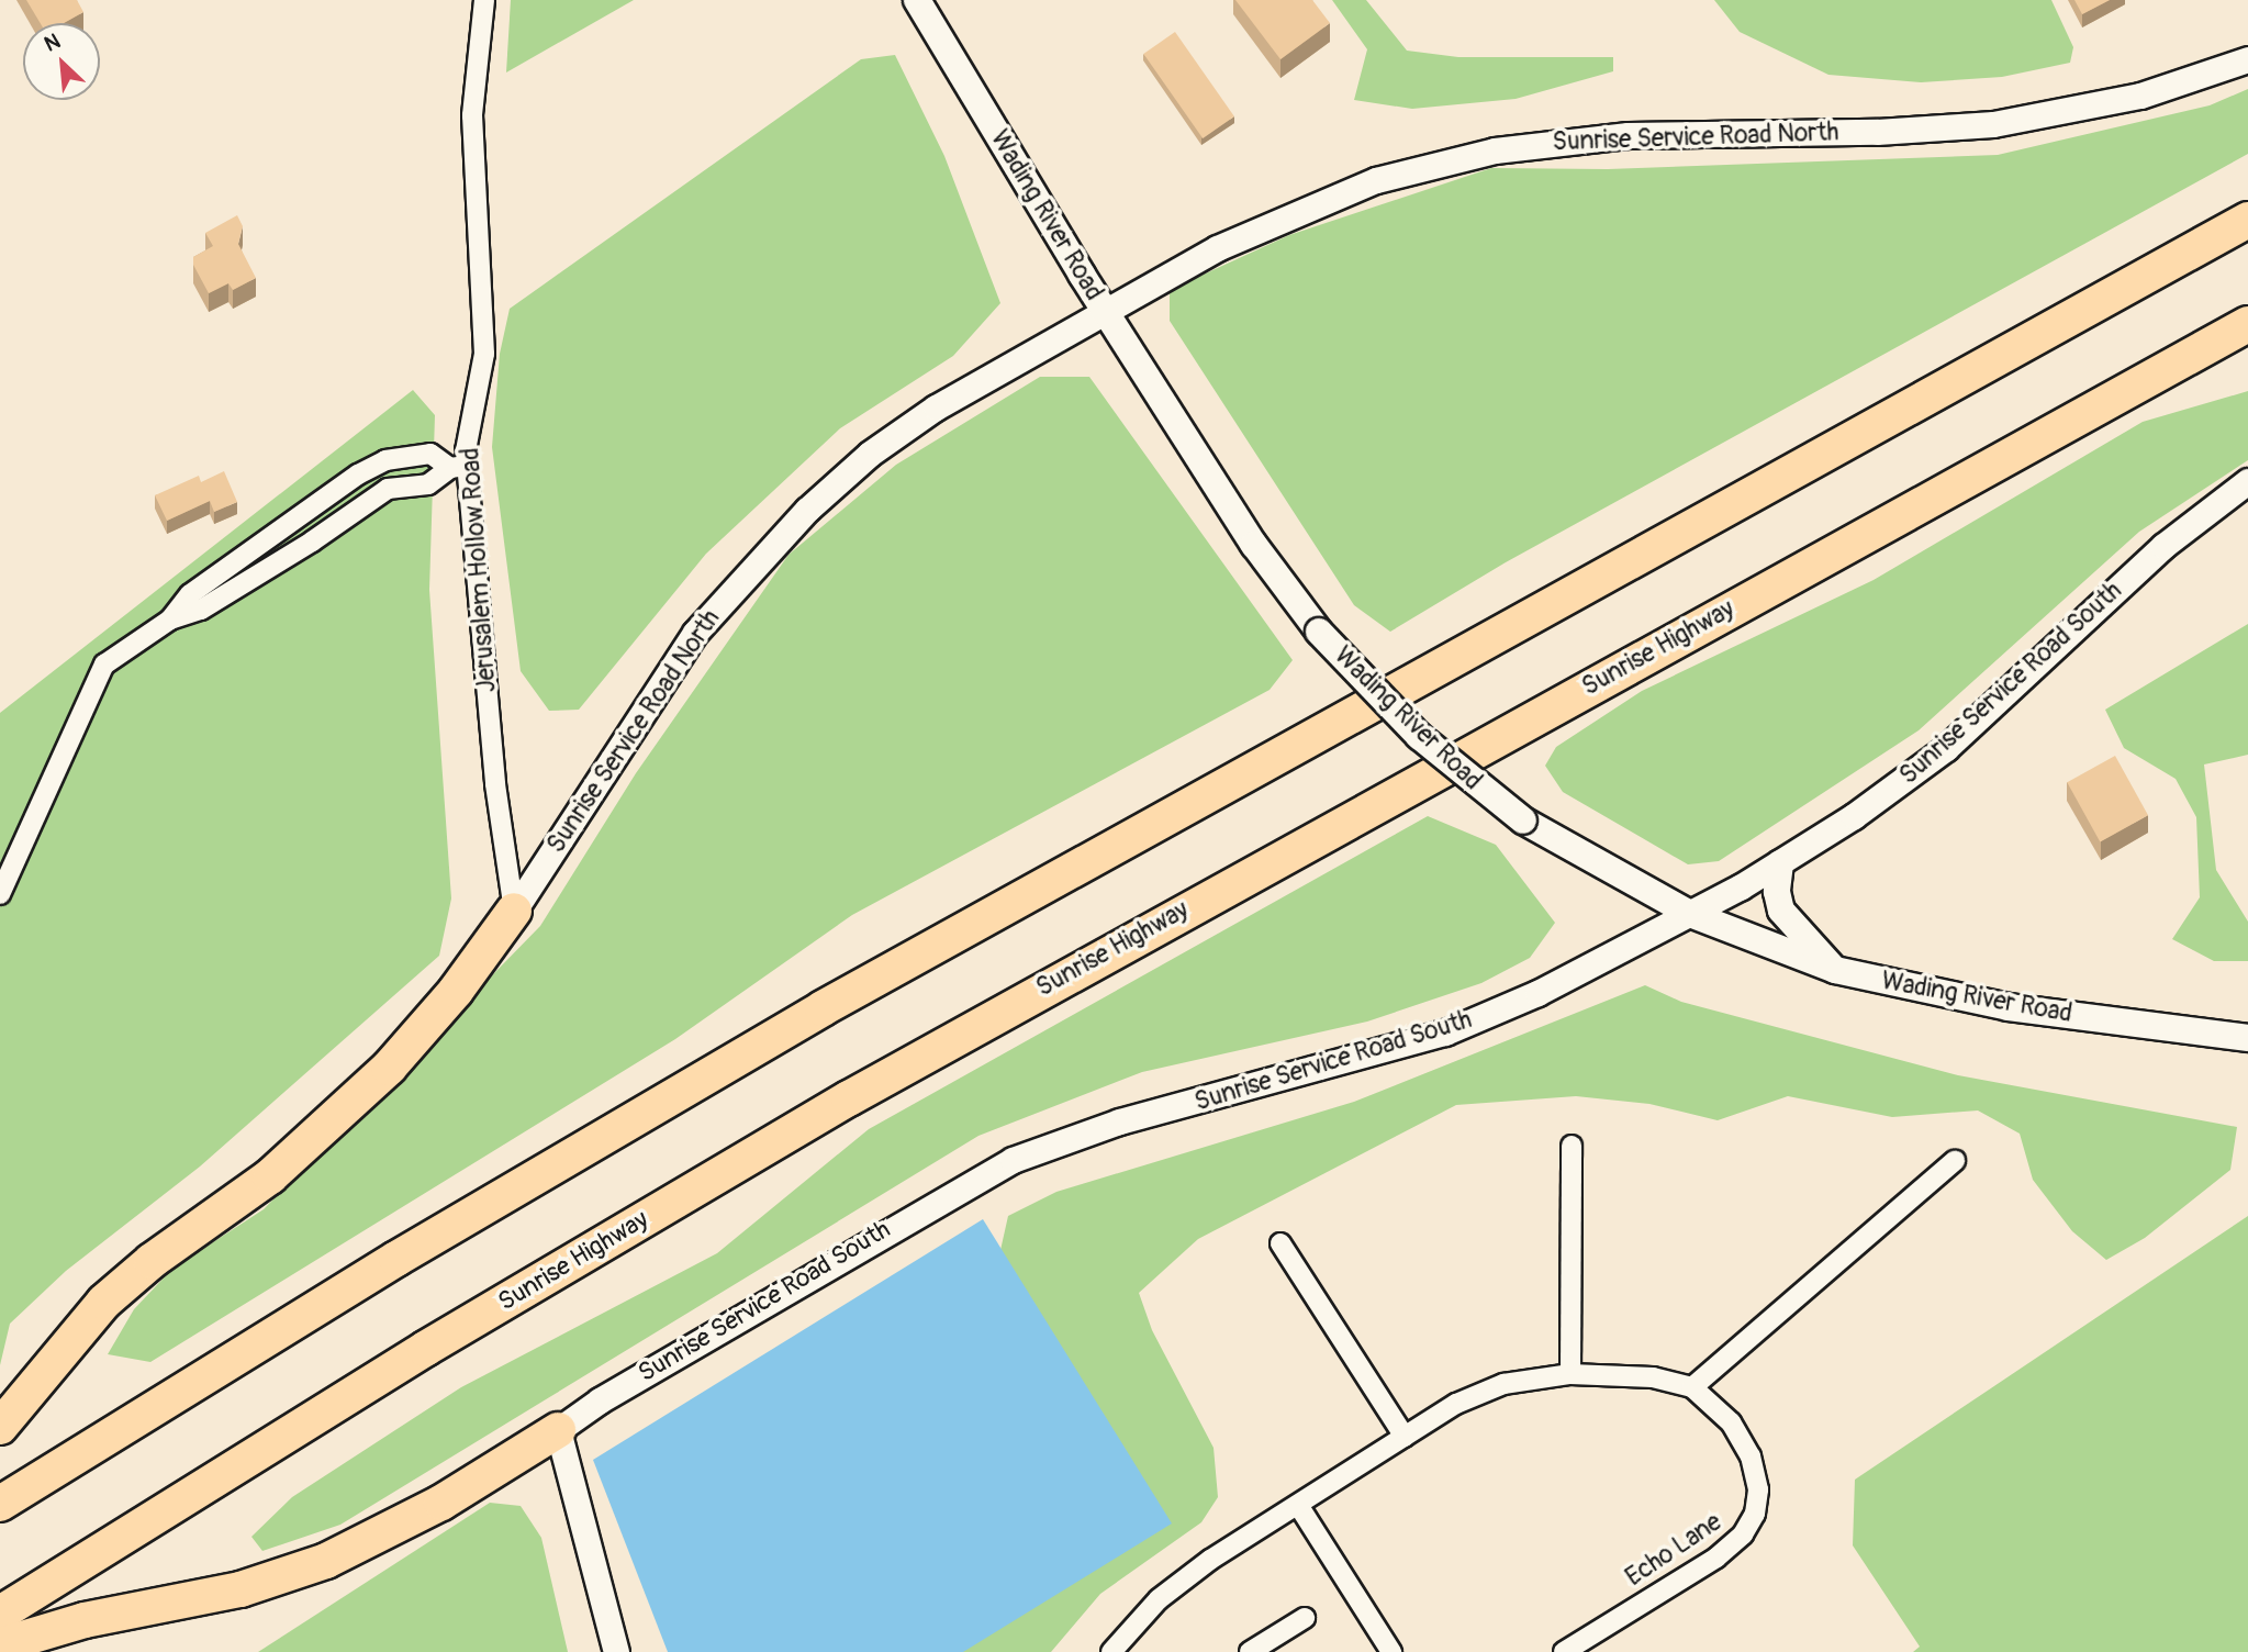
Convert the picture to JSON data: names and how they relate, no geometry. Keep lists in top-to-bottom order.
{
  "streets": {
    "highway": ["Sunrise Highway"],
    "main road": ["Wading River Road"],
    "street": [
      "Sunrise Service Road North",
      "Jerusalem Hollow Road",
      "Sunrise Service Road South",
      "Echo Lane"
    ]
  },
  "crossings": [
    ["Sunrise Service Road North", "Wading River Road"],
    ["Sunrise Service Road North", "Jerusalem Hollow Road"],
    ["Wading River Road", "Sunrise Service Road South"]
  ],
  "north": "top left"
}
